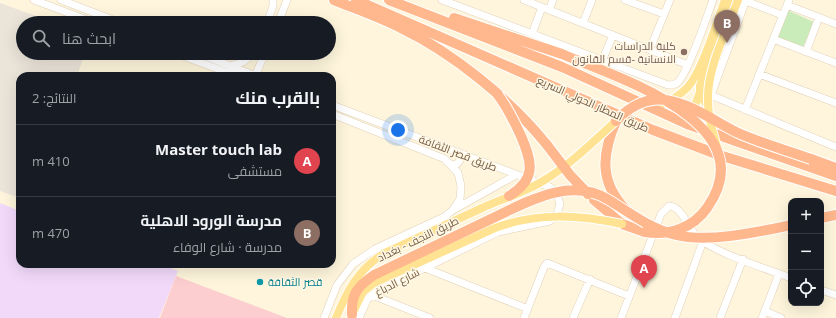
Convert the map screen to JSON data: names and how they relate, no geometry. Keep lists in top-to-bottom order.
{
  "streets": {
    "highway": ["طريق المطار الحولي السريع"],
    "main road": ["طريق النجف - بغداد"],
    "street": ["طريق قصر الثقافة", "شارع الدباغ"]
  },
  "crossings": [
    ["طريق قصر الثقافة", "شارع الدباغ"]
  ],
  "places": ["كلية الدراسات الانسانية -قسم القانون", "قصر الثقافة"],
  "page": {
    "pins": ["B", "A"],
    "search": "ابحث هنا",
    "heading": ["بالقرب منك", "النتائج: 2"],
    "list": [
      {
        "mark": "A",
        "name": "Master touch lab",
        "note": "مستشفى",
        "value": "410 m"
      },
      {
        "mark": "B",
        "name": "مدرسة الورود الاهلية",
        "note": "مدرسة · شارع الوفاء",
        "value": "470 m"
      }
    ],
    "map_buttons": ["+", "−"]
  }
}
